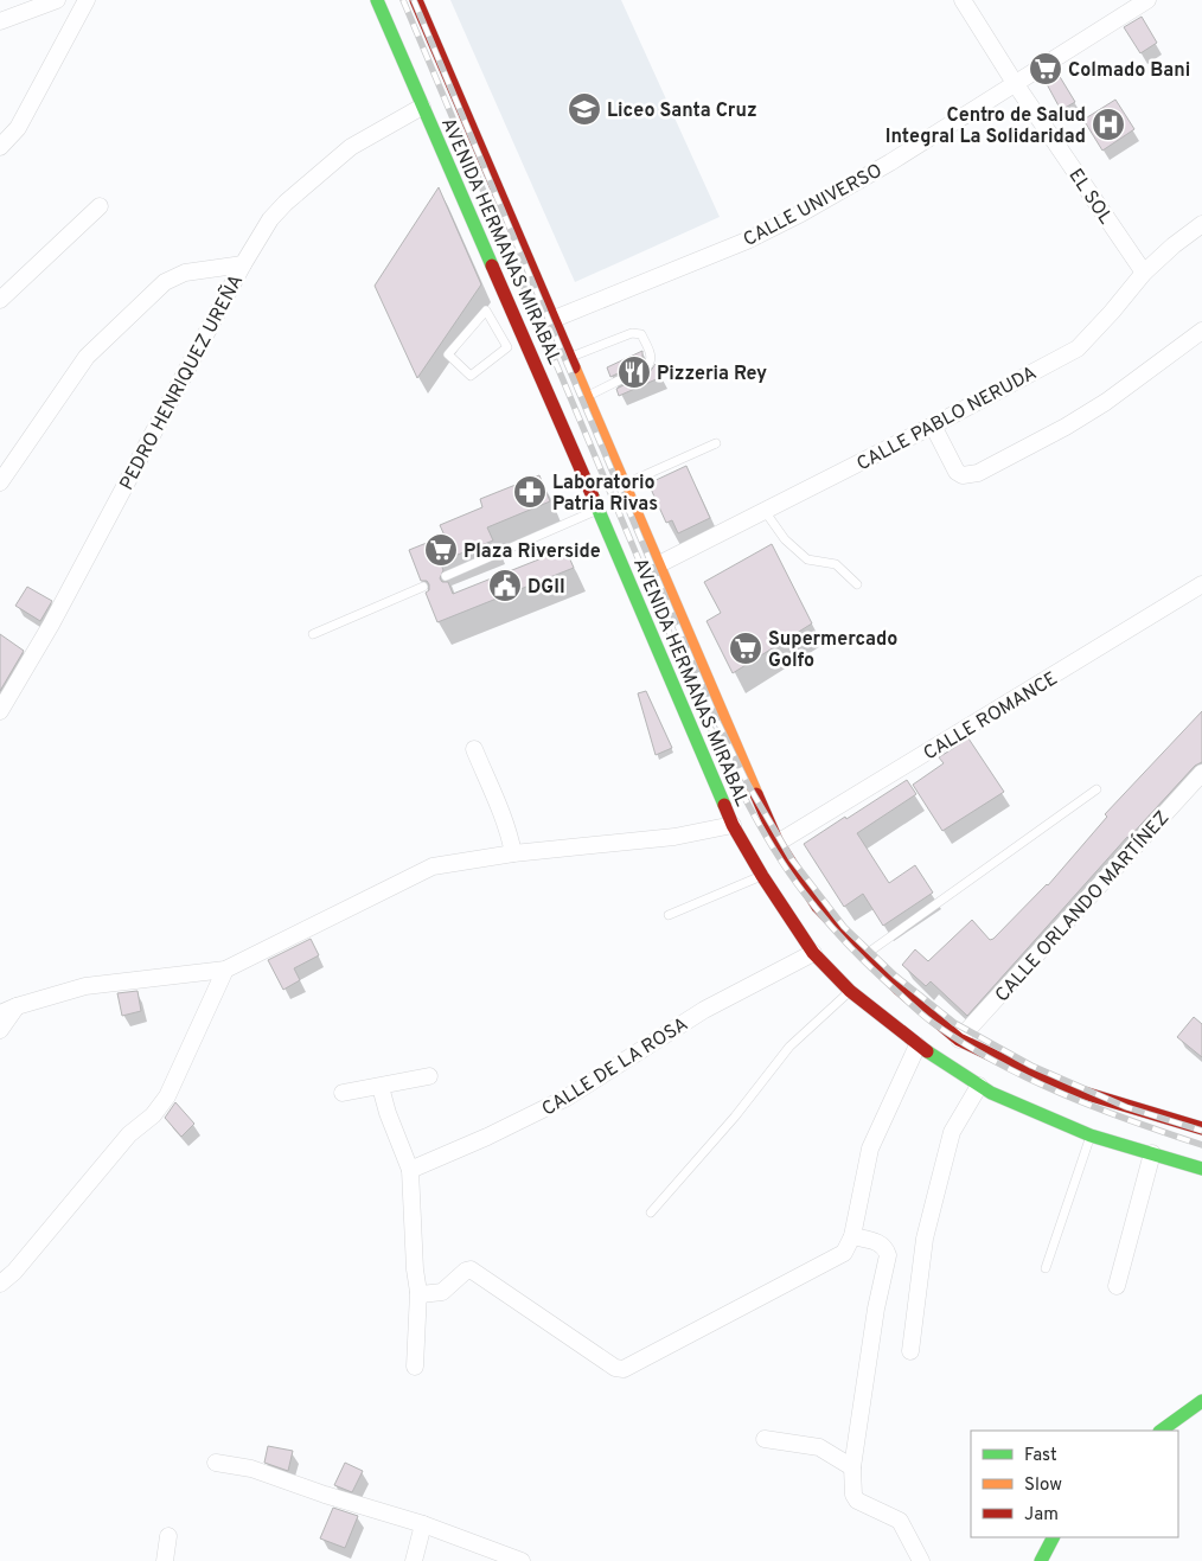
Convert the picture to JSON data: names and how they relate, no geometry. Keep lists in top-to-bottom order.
{
  "streets": {
    "main road": ["AVENIDA HERMANAS MIRABAL"],
    "street": [
      "EL SOL",
      "CALLE UNIVERSO",
      "PEDRO HENRIQUEZ UREÑA",
      "CALLE PABLO NERUDA",
      "CALLE ROMANCE",
      "CALLE ORLANDO MARTÍNEZ",
      "CALLE DE LA ROSA"
    ]
  },
  "crossings": [
    ["EL SOL", "CALLE UNIVERSO"],
    ["EL SOL", "CALLE PABLO NERUDA"],
    ["CALLE UNIVERSO", "AVENIDA HERMANAS MIRABAL"],
    ["AVENIDA HERMANAS MIRABAL", "PEDRO HENRIQUEZ UREÑA"],
    ["AVENIDA HERMANAS MIRABAL", "CALLE PABLO NERUDA"],
    ["AVENIDA HERMANAS MIRABAL", "CALLE ROMANCE"],
    ["AVENIDA HERMANAS MIRABAL", "CALLE ORLANDO MARTÍNEZ"],
    ["AVENIDA HERMANAS MIRABAL", "CALLE DE LA ROSA"]
  ],
  "places": {
    "supermarket": ["Colmado Bani", "Plaza Riverside", "Supermercado Golfo"],
    "school or university": ["Liceo Santa Cruz"],
    "hospital": ["Centro de Salud Integral La Solidaridad"],
    "restaurant": ["Pizzeria Rey"],
    "pharmacy": ["Laboratorio Patria Rivas"],
    "public building": ["DGII"]
  },
  "legend": ["Fast", "Slow", "Jam"]
}
